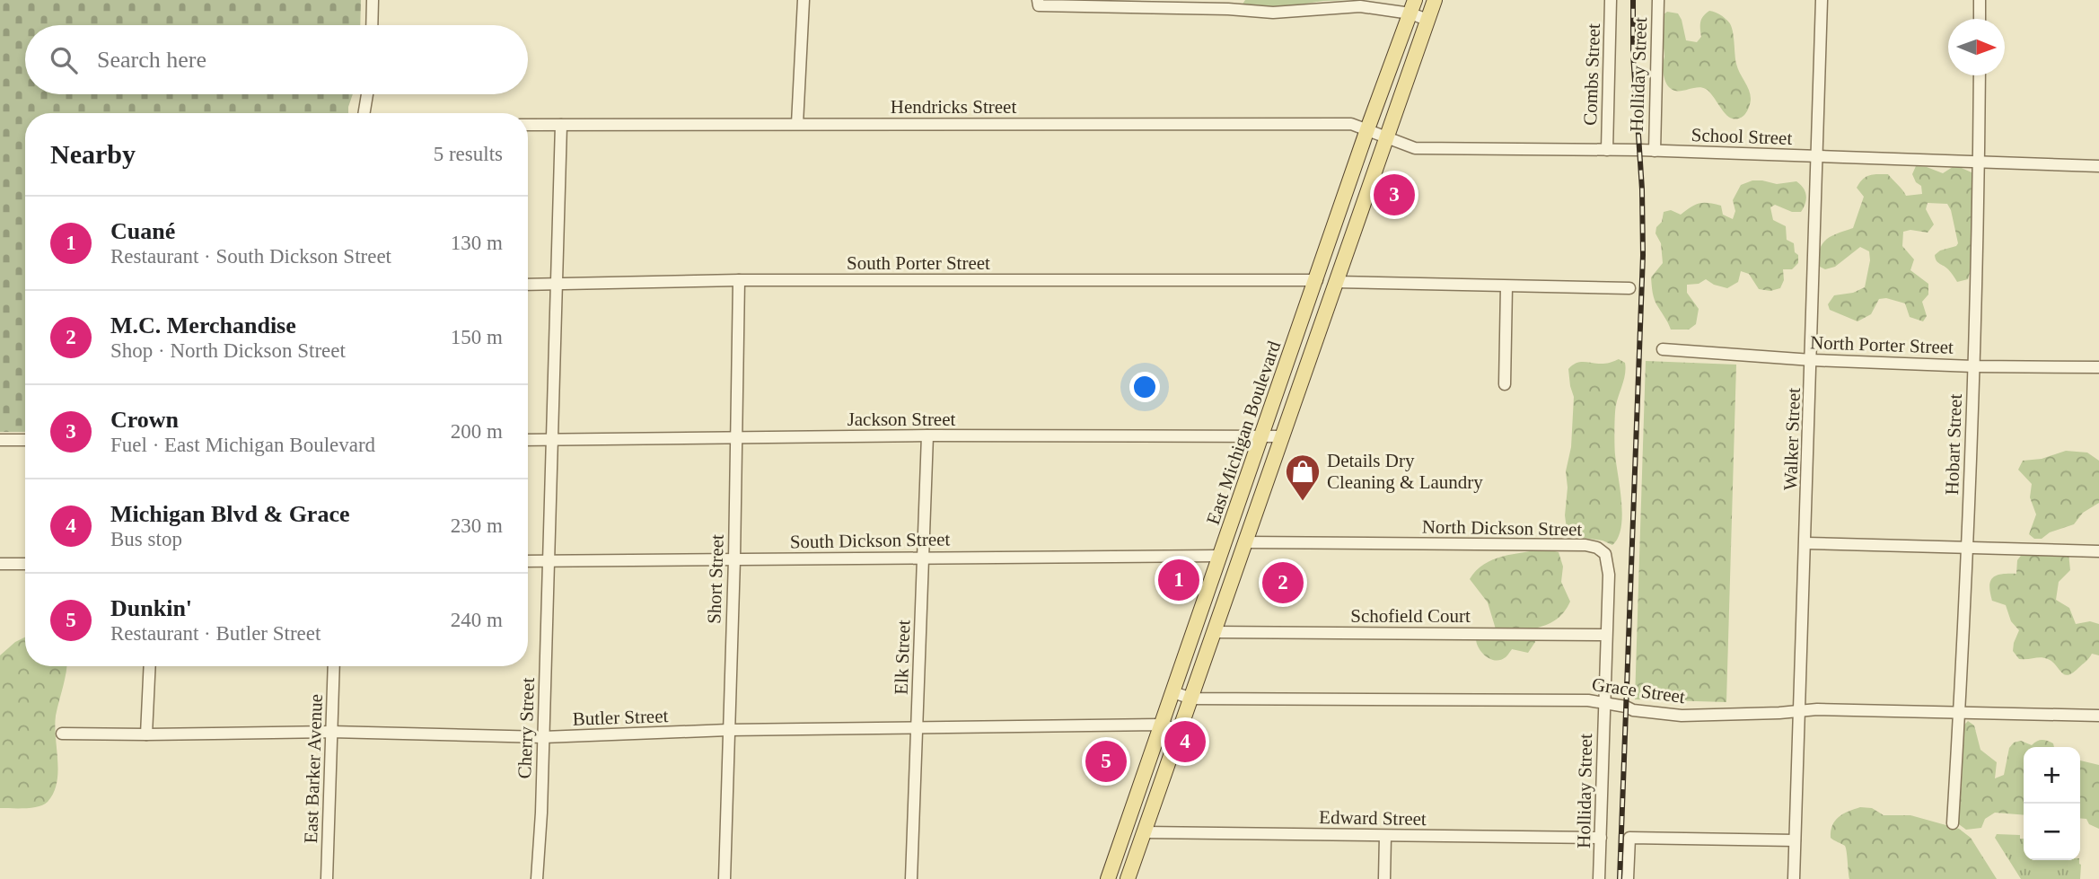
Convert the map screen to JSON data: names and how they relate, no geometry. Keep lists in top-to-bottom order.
{
  "streets": {
    "main road": ["East Michigan Boulevard"],
    "street": [
      "Combs Street",
      "Holliday Street",
      "Hendricks Street",
      "School Street",
      "South Porter Street",
      "North Porter Street",
      "Jackson Street",
      "Walker Street",
      "Hobart Street",
      "North Dickson Street",
      "South Dickson Street",
      "Short Street",
      "Schofield Court",
      "Elk Street",
      "Grace Street",
      "Butler Street",
      "Cherry Street",
      "East Barker Avenue",
      "Edward Street"
    ]
  },
  "crossings": [
    ["Combs Street", "School Street"],
    ["Holliday Street", "School Street"],
    ["Holliday Street", "North Dickson Street"],
    ["Holliday Street", "Grace Street"],
    ["Holliday Street", "Edward Street"],
    ["Hendricks Street", "School Street"],
    ["Hendricks Street", "East Michigan Boulevard"],
    ["Hendricks Street", "Cherry Street"],
    ["School Street", "East Michigan Boulevard"],
    ["School Street", "Walker Street"],
    ["School Street", "Hobart Street"],
    ["South Porter Street", "East Michigan Boulevard"],
    ["South Porter Street", "Short Street"],
    ["South Porter Street", "Cherry Street"],
    ["North Porter Street", "Walker Street"],
    ["North Porter Street", "Hobart Street"],
    ["Jackson Street", "East Michigan Boulevard"],
    ["Jackson Street", "Short Street"],
    ["Jackson Street", "Elk Street"],
    ["Jackson Street", "Cherry Street"],
    ["East Michigan Boulevard", "North Dickson Street"],
    ["East Michigan Boulevard", "South Dickson Street"],
    ["East Michigan Boulevard", "Schofield Court"],
    ["East Michigan Boulevard", "Grace Street"],
    ["East Michigan Boulevard", "Butler Street"],
    ["East Michigan Boulevard", "Edward Street"],
    ["Walker Street", "Grace Street"],
    ["Hobart Street", "Grace Street"],
    ["North Dickson Street", "Schofield Court"],
    ["North Dickson Street", "Grace Street"],
    ["South Dickson Street", "Short Street"],
    ["South Dickson Street", "Elk Street"],
    ["South Dickson Street", "Cherry Street"],
    ["Short Street", "Butler Street"],
    ["Elk Street", "Butler Street"],
    ["Butler Street", "Cherry Street"],
    ["Butler Street", "East Barker Avenue"]
  ],
  "places": {
    "shop": ["Details Dry Cleaning & Laundry"]
  },
  "north": "right",
  "page": {
    "search": "Search here",
    "heading": ["Nearby", "5 results"],
    "pins": [
      "3",
      "1",
      "2",
      "4",
      "5"
    ],
    "list": [
      {
        "mark": "1",
        "name": "Cuané",
        "note": "Restaurant · South Dickson Street",
        "value": "130 m"
      },
      {
        "mark": "2",
        "name": "M.C. Merchandise",
        "note": "Shop · North Dickson Street",
        "value": "150 m"
      },
      {
        "mark": "3",
        "name": "Crown",
        "note": "Fuel · East Michigan Boulevard",
        "value": "200 m"
      },
      {
        "mark": "4",
        "name": "Michigan Blvd & Grace",
        "note": "Bus stop",
        "value": "230 m"
      },
      {
        "mark": "5",
        "name": "Dunkin'",
        "note": "Restaurant · Butler Street",
        "value": "240 m"
      }
    ],
    "map_buttons": ["+", "−"]
  }
}
